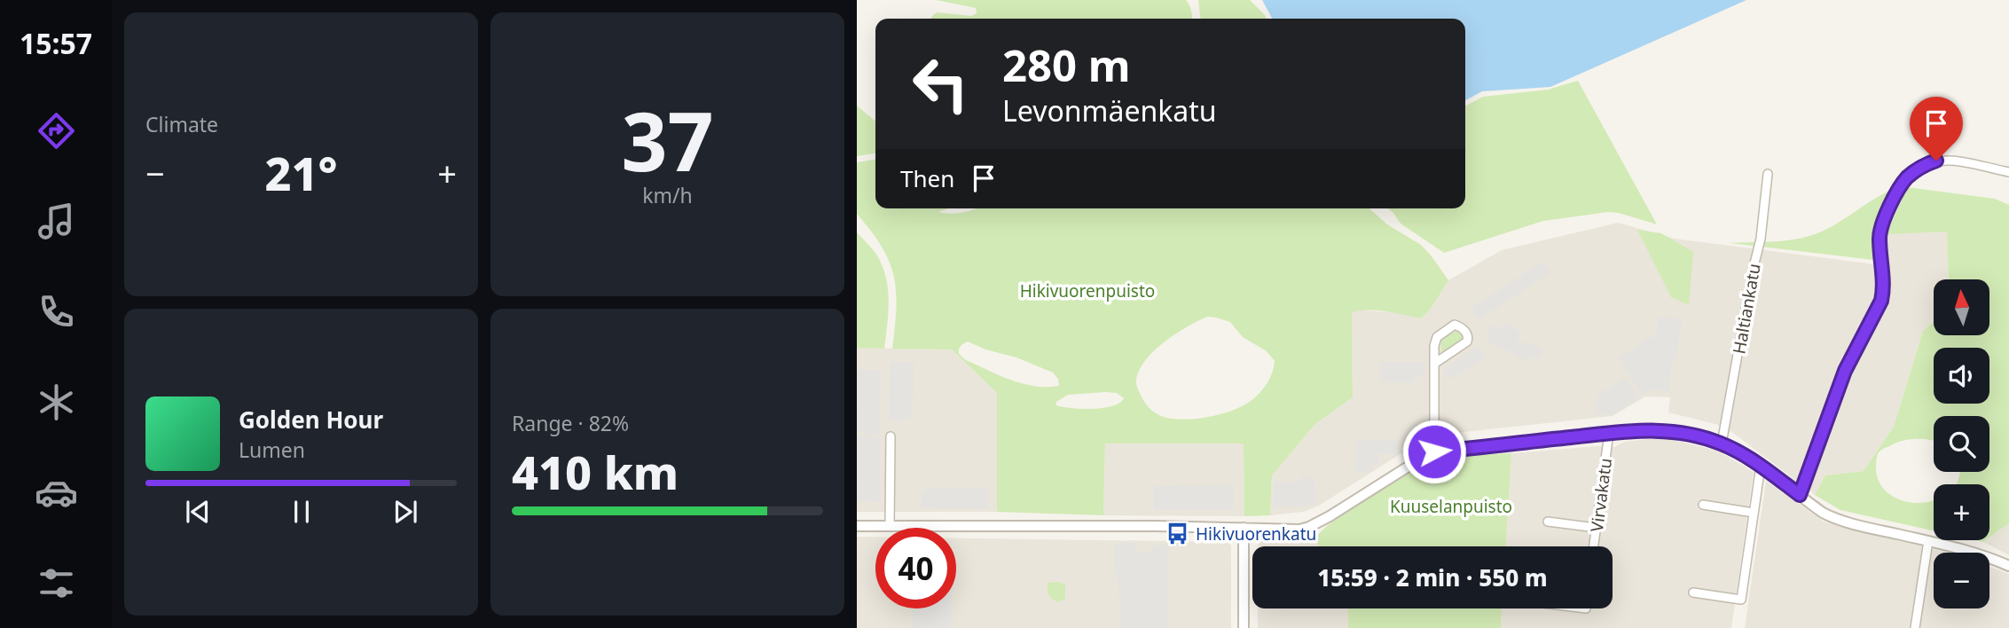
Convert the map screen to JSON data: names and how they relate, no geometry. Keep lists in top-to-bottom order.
{
  "streets": {
    "street": ["Haltiankatu", "Virvakatu"]
  },
  "parks": ["Hikivuorenpuisto", "Kuuselanpuisto"],
  "places": {
    "bus stop": ["Hikivuorenkatu"]
  },
  "north": "top",
  "page": {
    "tabs": "15:57",
    "tile": [
      "Climate",
      ["37", "km/h"],
      ["Range · 82%", "410 km"]
    ],
    "turn": ["280 m", "Levonmäenkatu"],
    "heat": ["−", "21°", "+"],
    "then": "Then",
    "map_buttons": ["+", "−"],
    "song": ["Golden Hour", "Lumen"],
    "limit": "40",
    "trip": "15:59 · 2 min · 550 m"
  }
}
